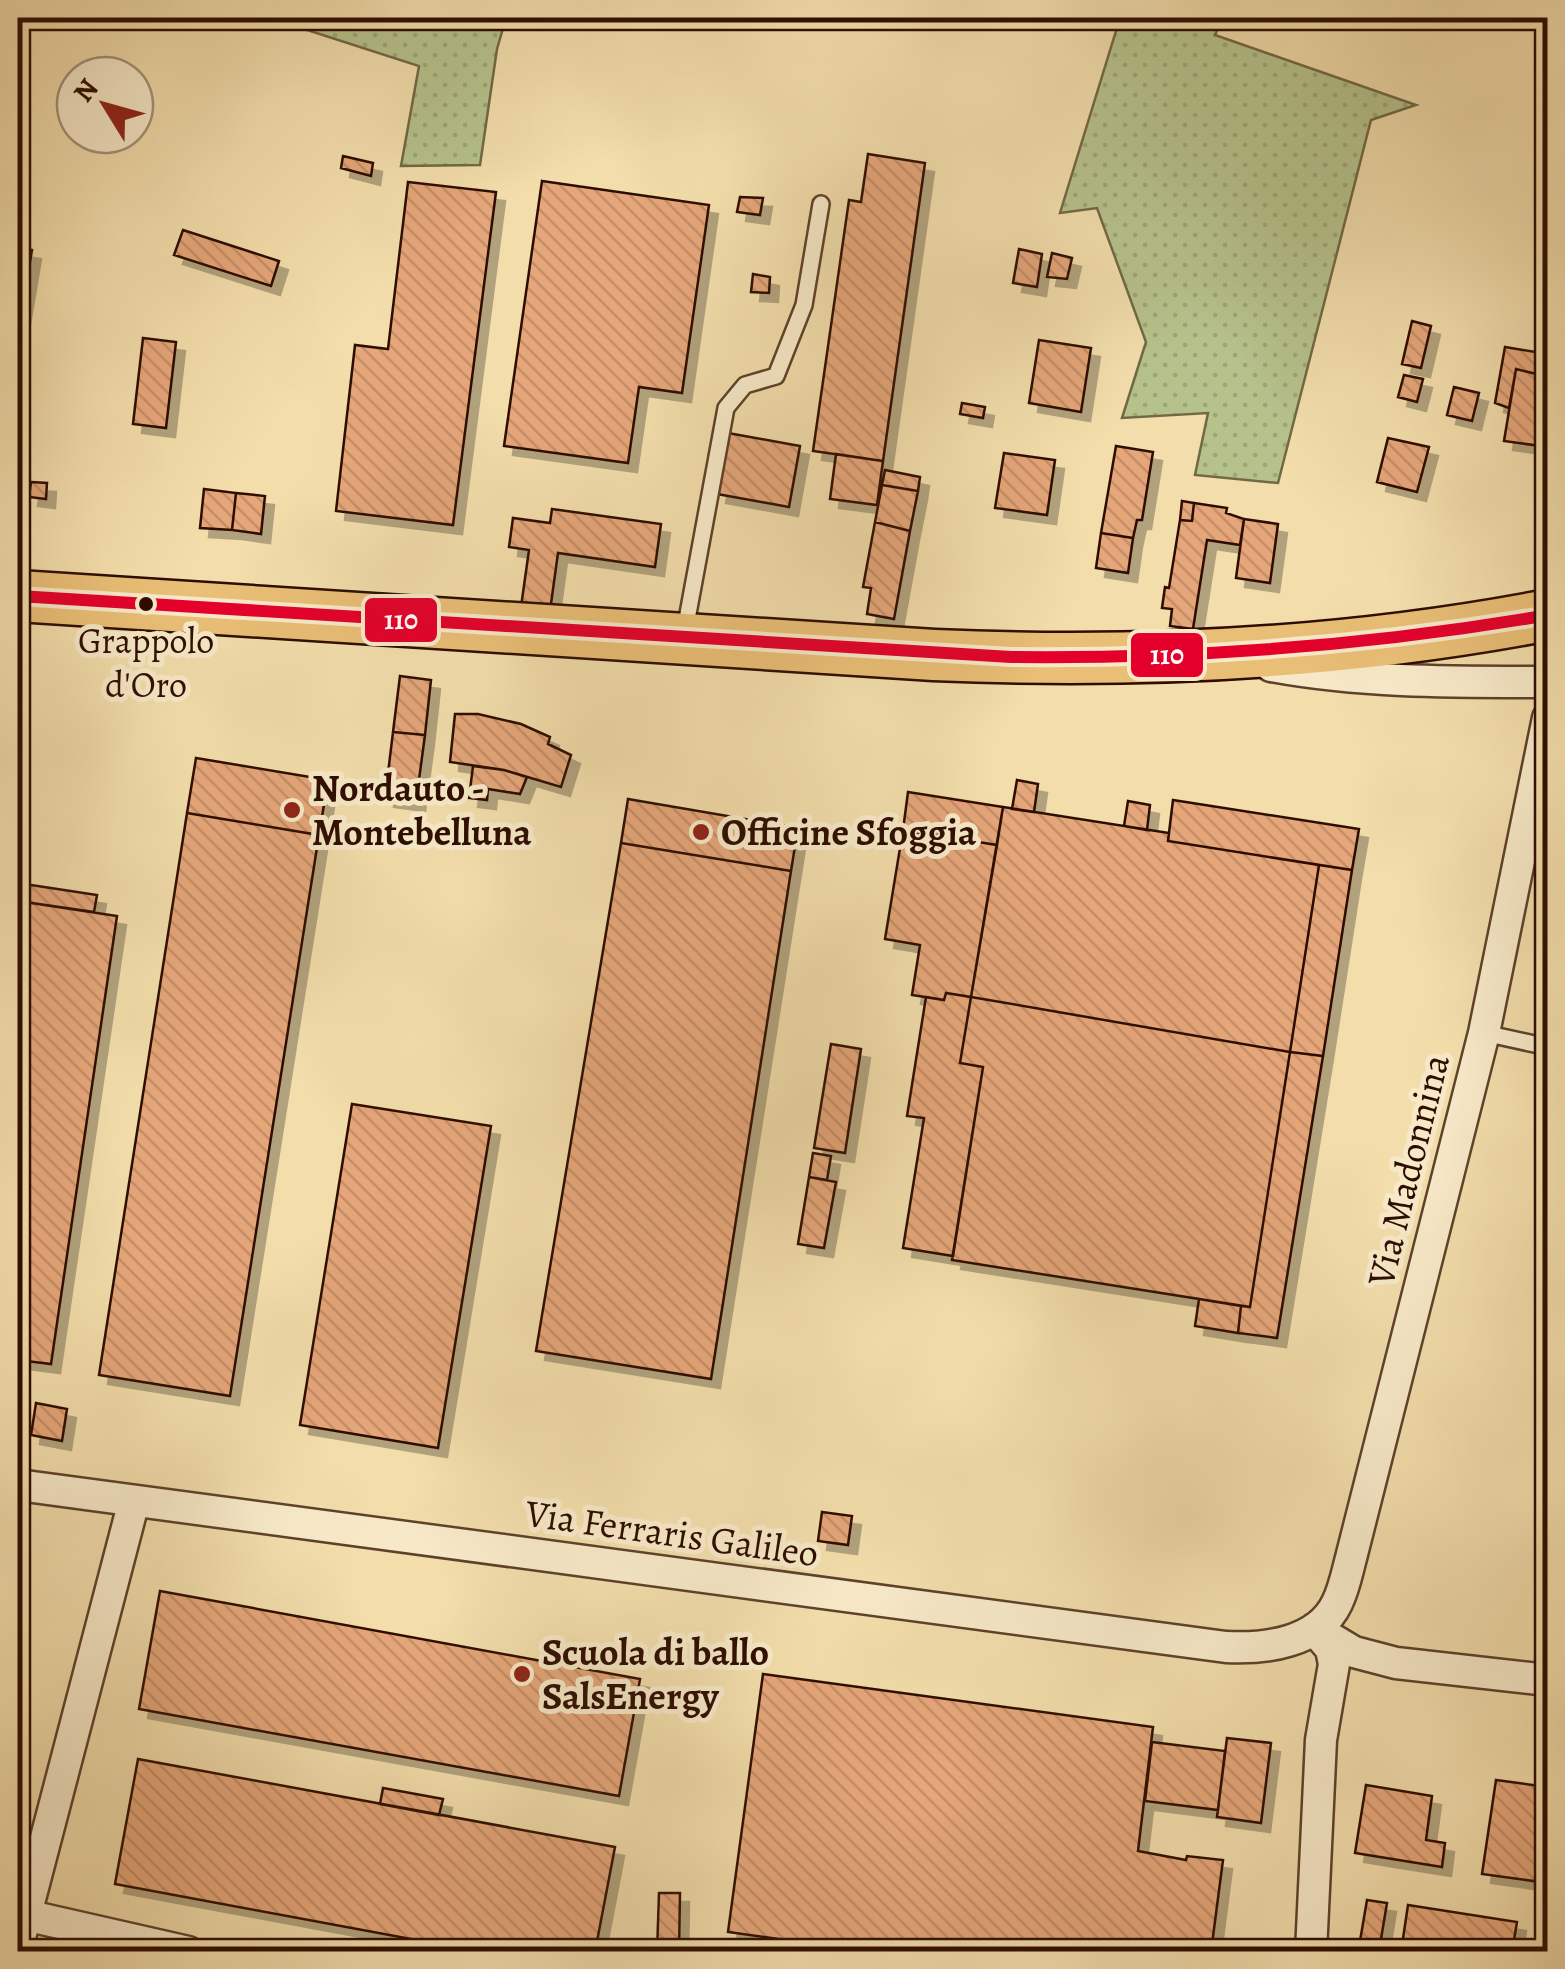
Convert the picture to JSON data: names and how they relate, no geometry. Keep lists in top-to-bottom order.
{
  "streets": {
    "street": ["Via Madonnina", "Via Ferraris Galileo"]
  },
  "crossings": [
    ["Via Madonnina", "Via Ferraris Galileo"]
  ],
  "places": [
    "Grappolo d'Oro",
    "Nordauto - Montebelluna",
    "Officine Sfoggia",
    "Scuola di ballo SalsEnergy"
  ],
  "lines": ["transit line 110"],
  "north": "top left"
}
